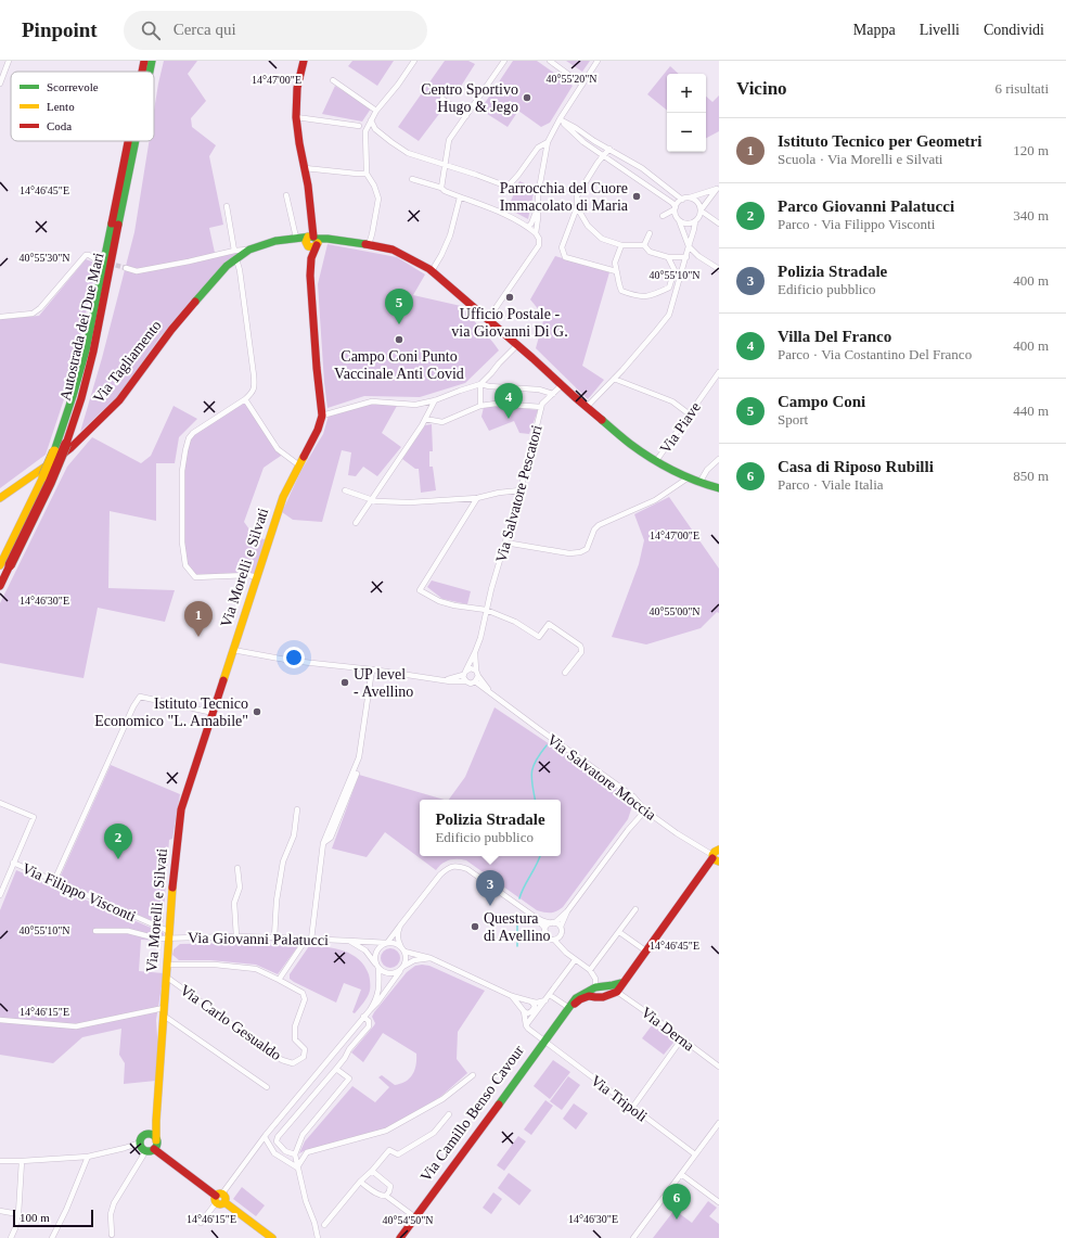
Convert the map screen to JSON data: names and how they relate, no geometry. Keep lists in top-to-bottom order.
{
  "streets": {
    "main road": [
      "Autostrada dei Due Mari",
      "Via Tagliamento",
      "Via Morelli e Silvati",
      "Via Camillo Benso Cavour"
    ],
    "street": [
      "Via Piave",
      "Via Salvatore Pescatori",
      "Via Salvatore Moccia",
      "Via Filippo Visconti",
      "Via Giovanni Palatucci",
      "Via Carlo Gesualdo",
      "Via Derna",
      "Via Tripoli"
    ]
  },
  "crossings": [
    ["Via Tagliamento", "Via Morelli e Silvati"],
    ["Via Salvatore Pescatori", "Via Salvatore Moccia"],
    ["Via Morelli e Silvati", "Via Filippo Visconti"],
    ["Via Morelli e Silvati", "Via Giovanni Palatucci"],
    ["Via Morelli e Silvati", "Via Carlo Gesualdo"],
    ["Via Filippo Visconti", "Via Giovanni Palatucci"],
    ["Via Derna", "Via Camillo Benso Cavour"],
    ["Via Tripoli", "Via Camillo Benso Cavour"]
  ],
  "places": [
    "Centro Sportivo Hugo & Jego",
    "Parrocchia del Cuore Immacolato di Maria",
    "Ufficio Postale - via Giovanni Di G.",
    "Campo Coni Punto Vaccinale Anti Covid",
    "UP level - Avellino",
    "Istituto Tecnico Economico \"L. Amabile\"",
    "Questura di Avellino"
  ],
  "legend": ["Scorrevole", "Lento", "Coda"],
  "scale_bar": "100 m",
  "page": {
    "header": "Pinpoint",
    "search": "Cerca qui",
    "nav": ["Mappa", "Livelli", "Condividi"],
    "heading": ["Vicino", "6 risultati"],
    "map_buttons": ["+", "−"],
    "list": [
      {
        "mark": "1",
        "name": "Istituto Tecnico per Geometri",
        "note": "Scuola · Via Morelli e Silvati",
        "value": "120 m"
      },
      {
        "mark": "2",
        "name": "Parco Giovanni Palatucci",
        "note": "Parco · Via Filippo Visconti",
        "value": "340 m"
      },
      {
        "mark": "3",
        "name": "Polizia Stradale",
        "note": "Edificio pubblico",
        "value": "400 m"
      },
      {
        "mark": "4",
        "name": "Villa Del Franco",
        "note": "Parco · Via Costantino Del Franco",
        "value": "400 m"
      },
      {
        "mark": "5",
        "name": "Campo Coni",
        "note": "Sport",
        "value": "440 m"
      },
      {
        "mark": "6",
        "name": "Casa di Riposo Rubilli",
        "note": "Parco · Viale Italia",
        "value": "850 m"
      }
    ],
    "pins": [
      "5",
      "4",
      "1",
      "2",
      "3",
      "6"
    ],
    "popup": ["Polizia Stradale", "Edificio pubblico"],
    "scale": "100 m"
  },
  "coordinates": [
    "40°55'20\"N",
    "14°47'00\"E",
    "14°46'45\"E",
    "40°55'30\"N",
    "40°55'10\"N",
    "14°46'30\"E",
    "40°55'00\"N",
    "14°46'15\"E",
    "40°54'50\"N"
  ]
}
